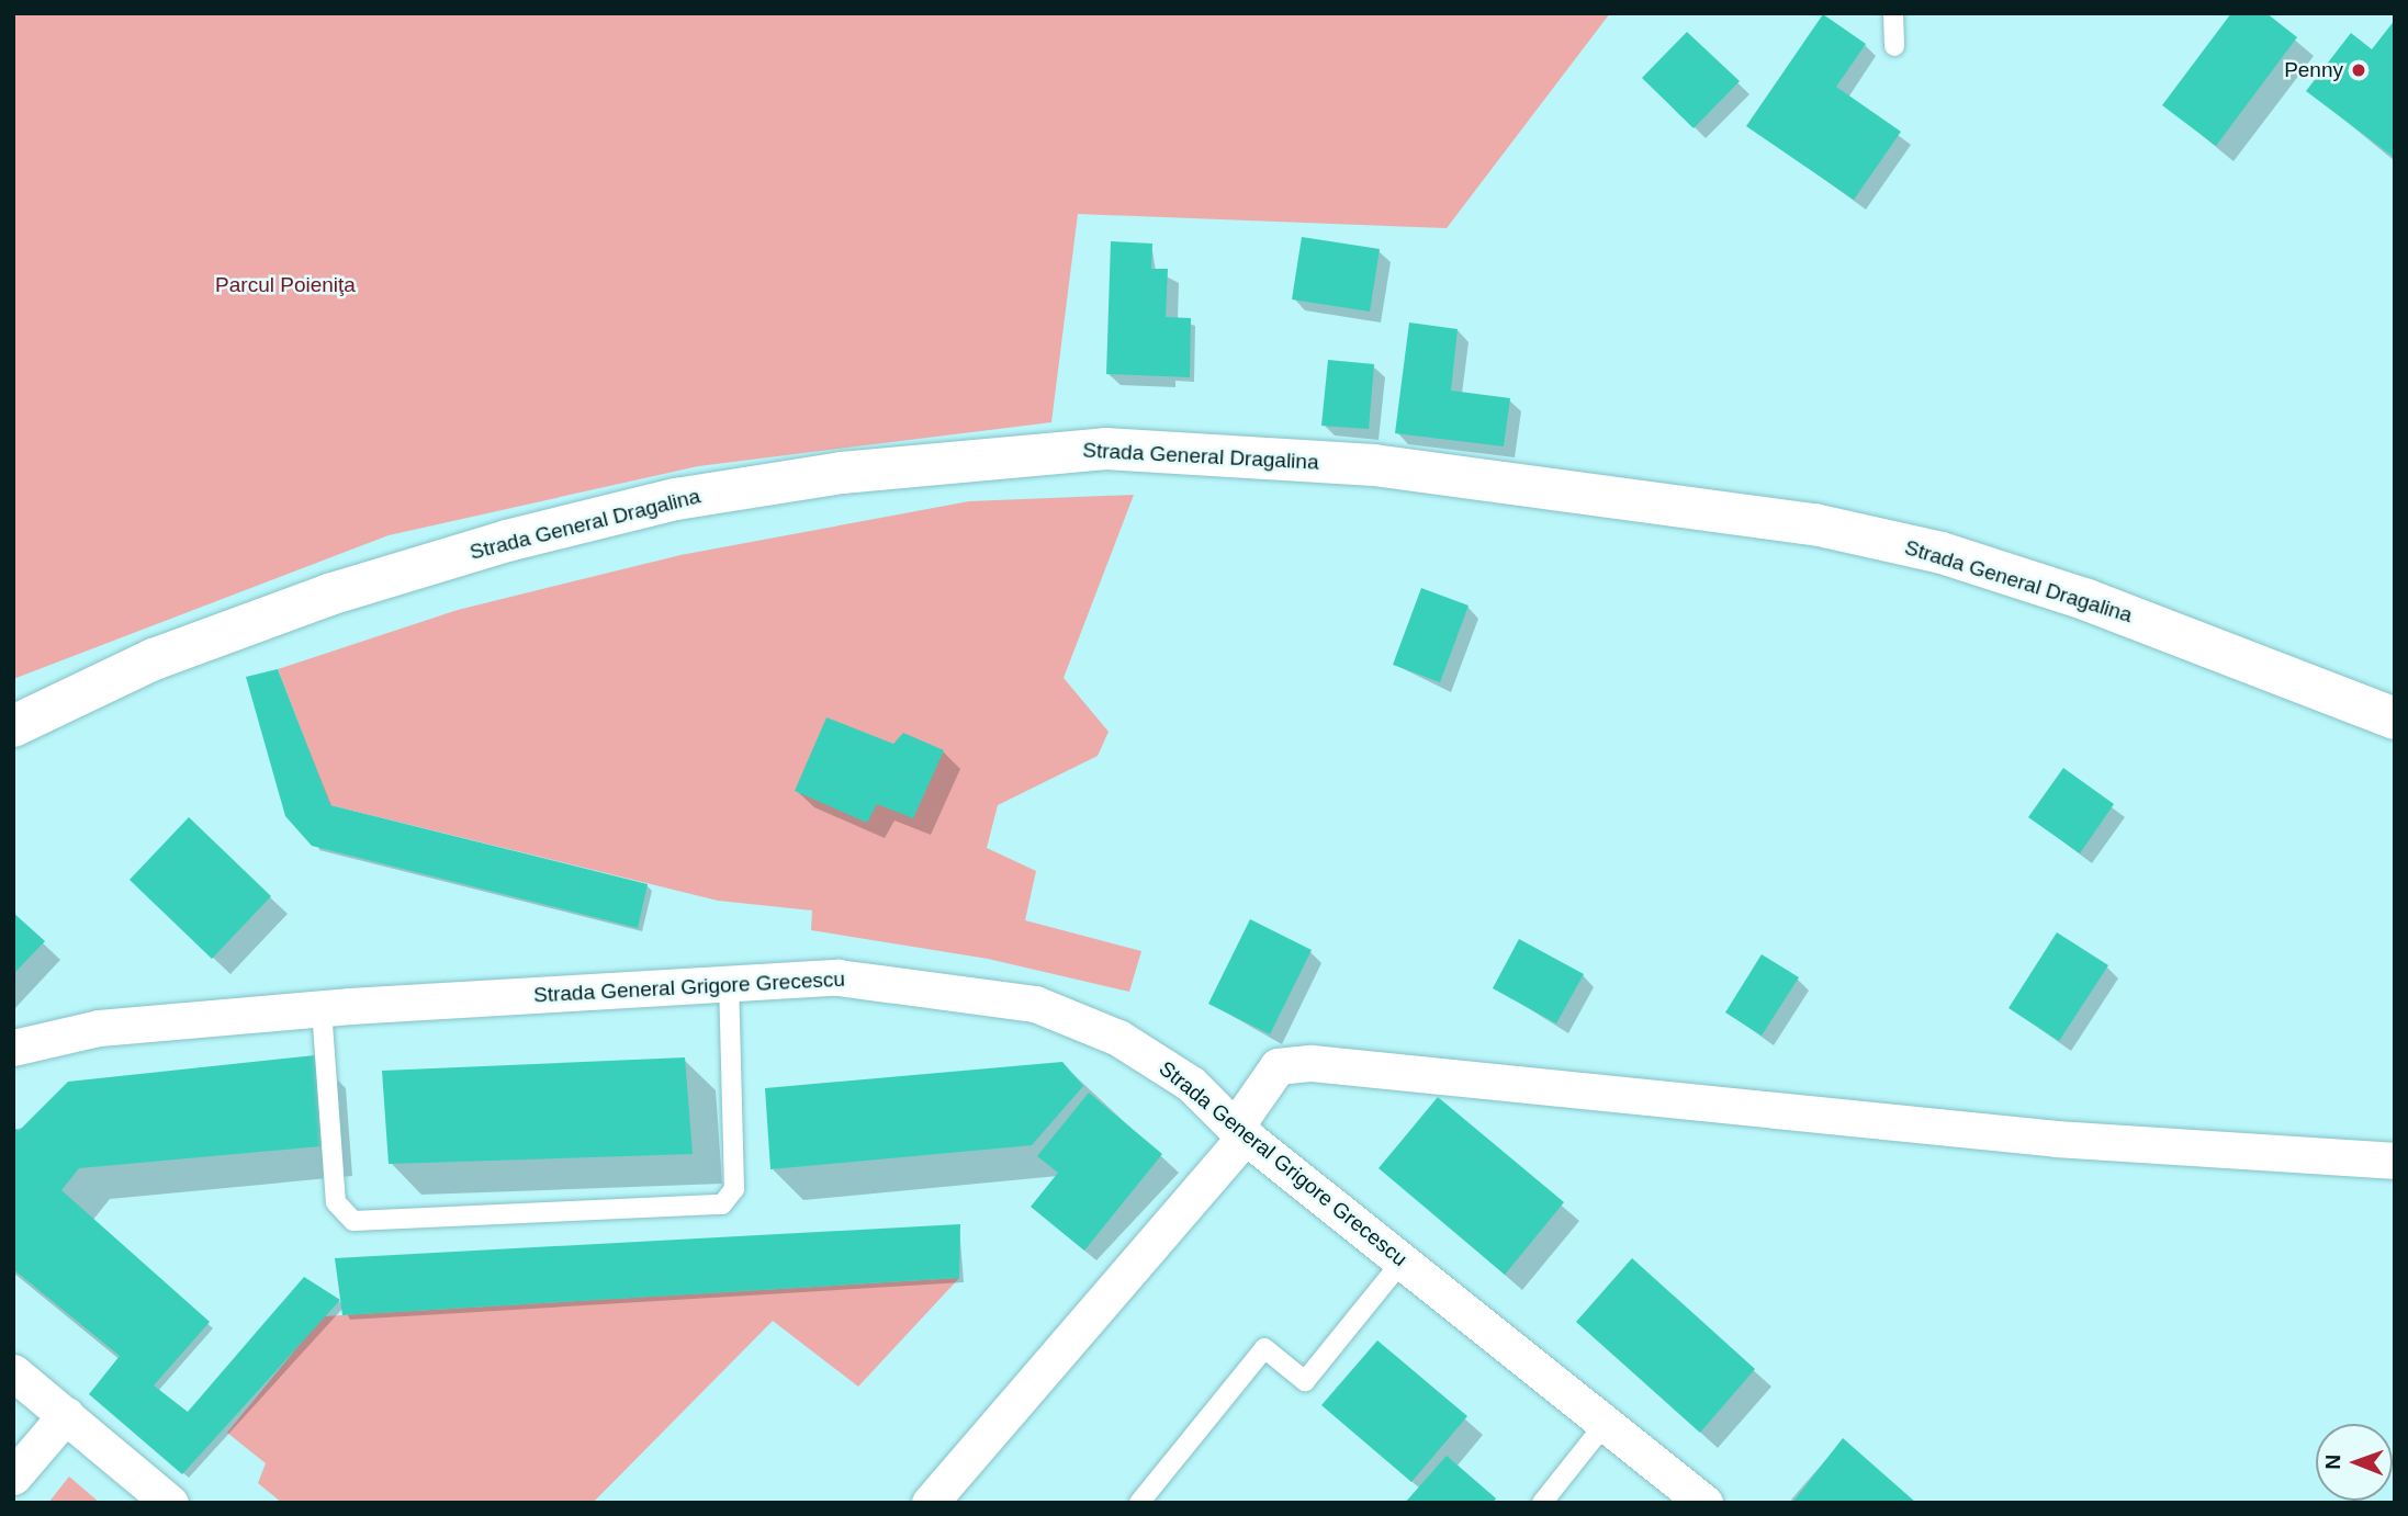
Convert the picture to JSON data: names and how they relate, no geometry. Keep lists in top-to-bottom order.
{
  "streets": {
    "main road": ["Strada General Dragalina"],
    "street": ["Strada General Grigore Grecescu"]
  },
  "parks": ["Parcul Poieniţa"],
  "places": ["Penny"],
  "north": "left"
}
